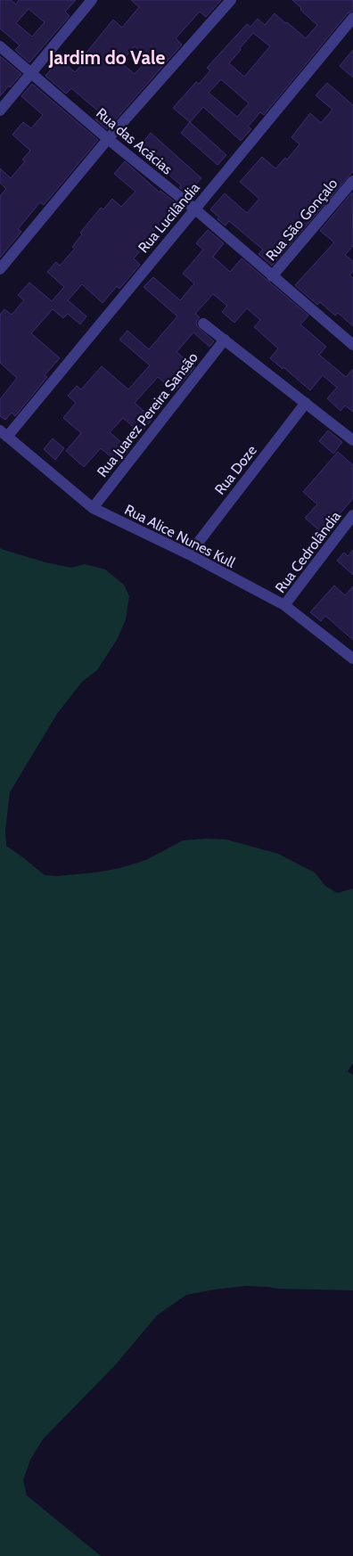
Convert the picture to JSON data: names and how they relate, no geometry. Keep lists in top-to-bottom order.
{
  "streets": {
    "street": [
      "Rua das Acácias",
      "Rua Lucilândia",
      "Rua São Gonçalo",
      "Rua Juarez Pereira Sansão",
      "Rua Doze",
      "Rua Alice Nunes Kull",
      "Rua Cedrolândia"
    ]
  },
  "crossings": [
    ["Rua das Acácias", "Rua Lucilândia"],
    ["Rua das Acácias", "Rua São Gonçalo"],
    ["Rua Lucilândia", "Rua Alice Nunes Kull"],
    ["Rua Juarez Pereira Sansão", "Rua Alice Nunes Kull"],
    ["Rua Doze", "Rua Alice Nunes Kull"],
    ["Rua Alice Nunes Kull", "Rua Cedrolândia"]
  ],
  "districts": ["Jardim do Vale"]
}
